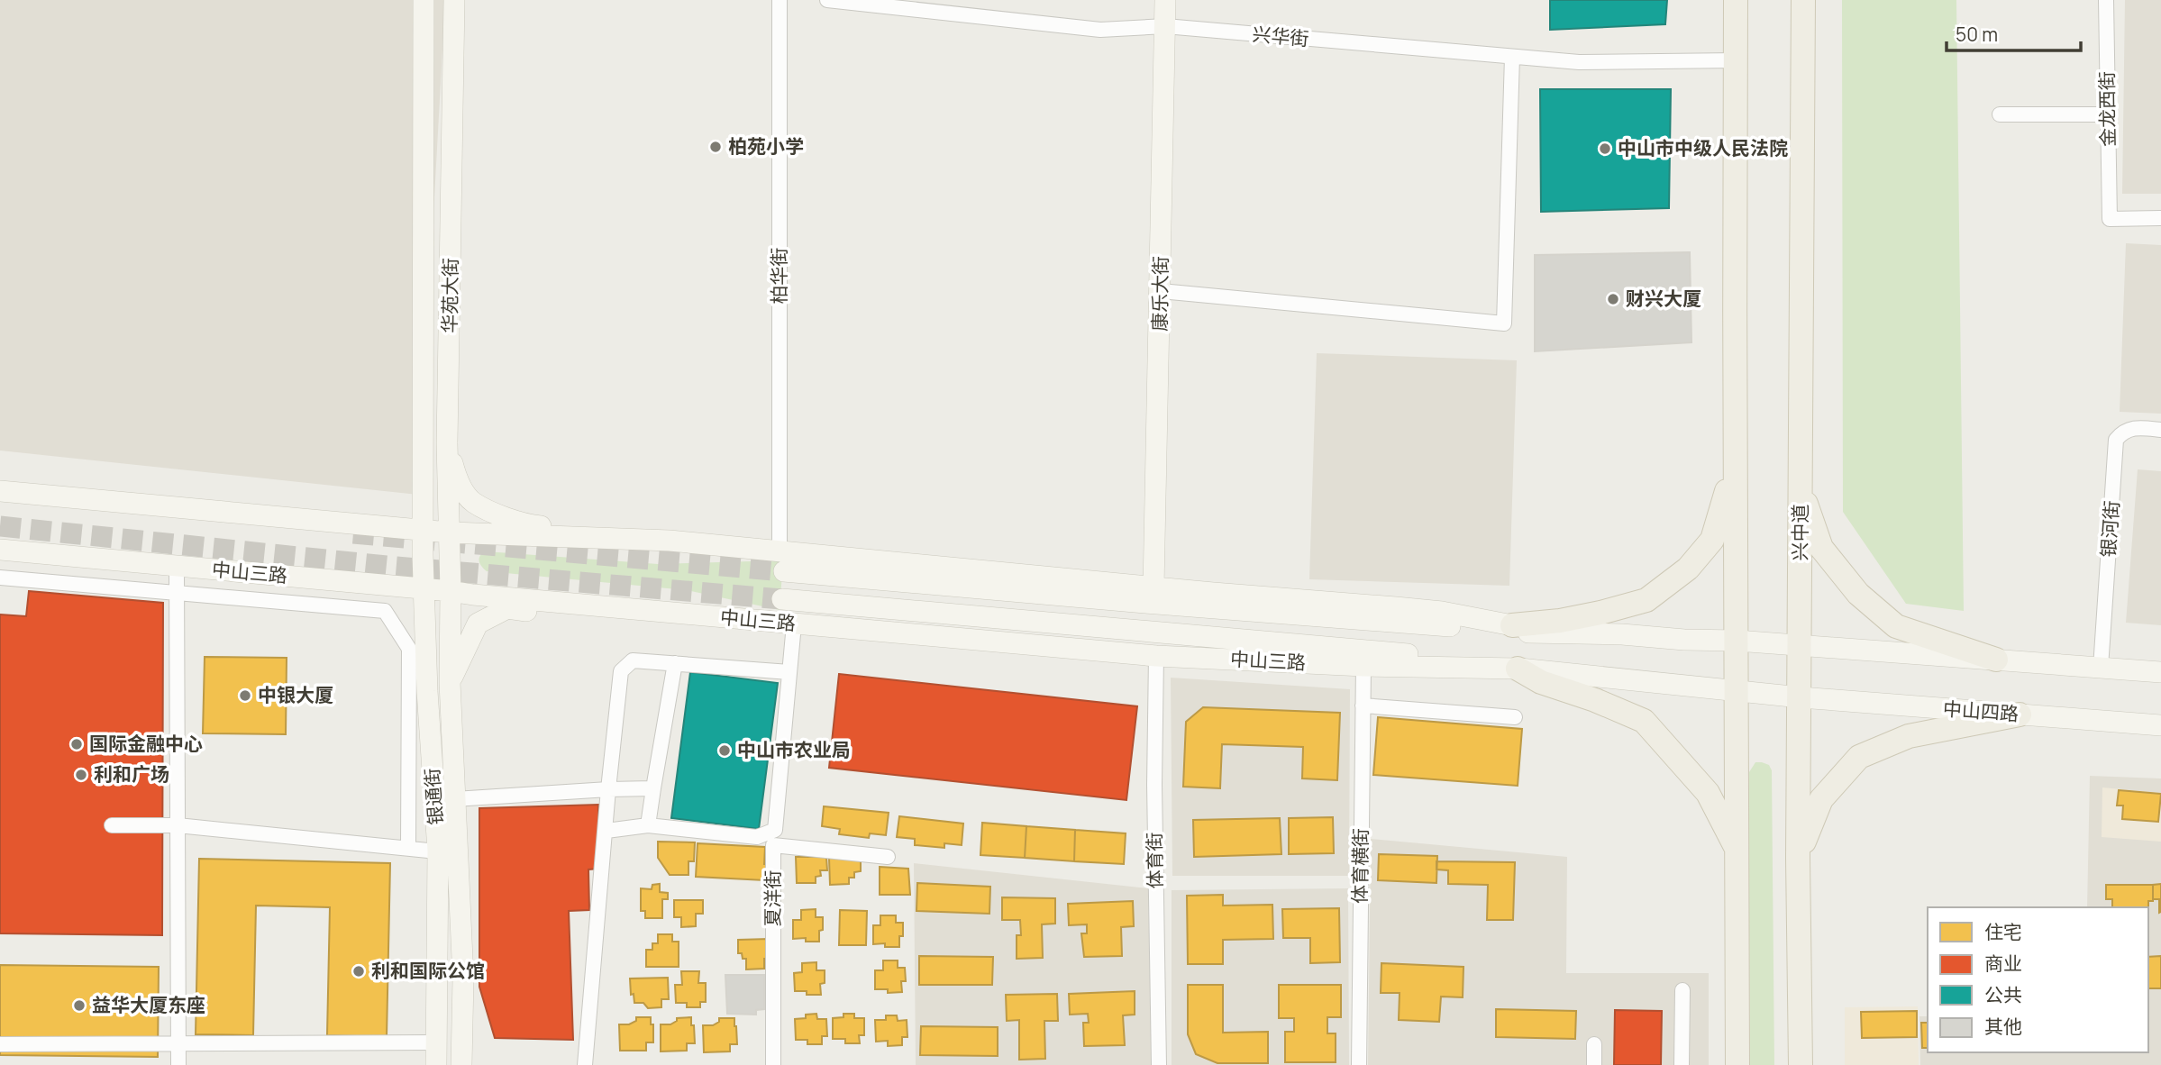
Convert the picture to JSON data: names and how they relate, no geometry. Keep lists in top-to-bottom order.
{
  "streets": {
    "main road": [
      "康乐大街",
      "华苑大街",
      "兴中道",
      "中山三路",
      "中山四路",
      "银通街"
    ],
    "street": [
      "兴华街",
      "金龙西街",
      "柏华街",
      "银河街",
      "体育街",
      "体育横街",
      "夏洋街"
    ]
  },
  "crossings": [
    ["兴华街", "康乐大街"],
    ["华苑大街", "中山三路"],
    ["华苑大街", "银通街"],
    ["兴中道", "中山三路"],
    ["兴中道", "中山四路"],
    ["中山三路", "中山四路"],
    ["中山三路", "银通街"],
    ["中山三路", "体育街"],
    ["中山三路", "体育横街"]
  ],
  "places": [
    "柏苑小学",
    "中山市中级人民法院",
    "财兴大厦",
    "中银大厦",
    "国际金融中心",
    "中山市农业局",
    "利和广场",
    "利和国际公馆",
    "益华大厦东座"
  ],
  "legend": [
    "住宅",
    "商业",
    "公共",
    "其他"
  ],
  "scale_bar": "50 m"
}
